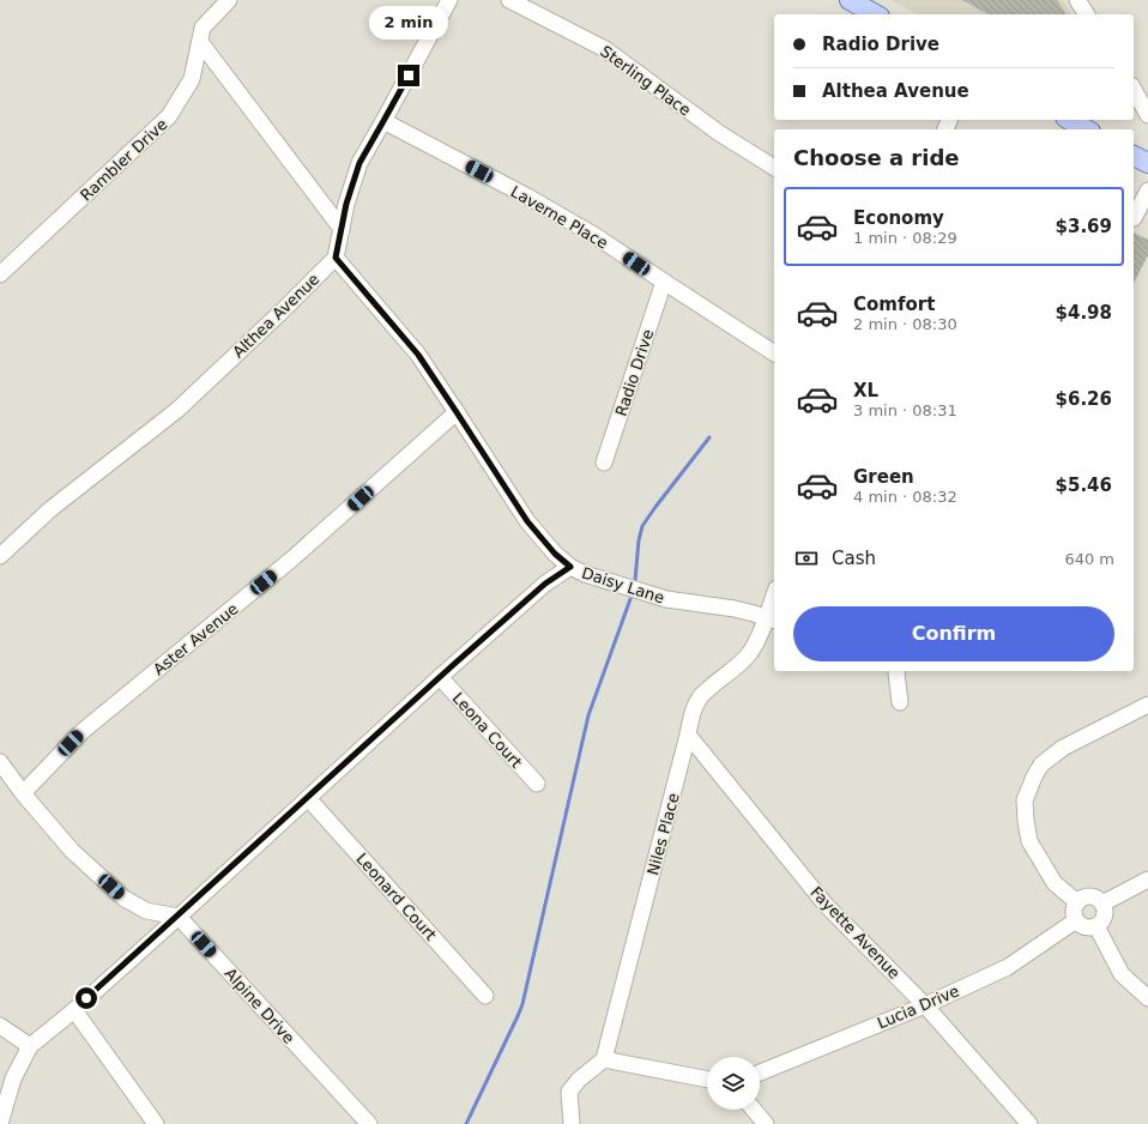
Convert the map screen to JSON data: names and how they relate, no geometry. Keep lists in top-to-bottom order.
{
  "streets": {
    "street": [
      "Sterling Place",
      "Rambler Drive",
      "Laverne Place",
      "Althea Avenue",
      "Radio Drive",
      "Daisy Lane",
      "Aster Avenue",
      "Leona Court",
      "Niles Place",
      "Leonard Court",
      "Fayette Avenue",
      "Alpine Drive",
      "Lucia Drive"
    ]
  },
  "crossings": [
    ["Laverne Place", "Radio Drive"],
    ["Althea Avenue", "Daisy Lane"],
    ["Daisy Lane", "Aster Avenue"],
    ["Daisy Lane", "Niles Place"],
    ["Niles Place", "Fayette Avenue"],
    ["Fayette Avenue", "Lucia Drive"]
  ],
  "page": {
    "bubble": "2 min",
    "banner": ["Radio Drive", "Althea Avenue"],
    "heading": "Choose a ride",
    "list": [
      {
        "name": "Economy",
        "note": "1 min · 08:29",
        "value": "$3.69"
      },
      {
        "name": "Comfort",
        "note": "2 min · 08:30",
        "value": "$4.98"
      },
      {
        "name": "XL",
        "note": "3 min · 08:31",
        "value": "$6.26"
      },
      {
        "name": "Green",
        "note": "4 min · 08:32",
        "value": "$5.46"
      }
    ],
    "pay": ["Cash", "640 m"],
    "buttons": "Confirm"
  }
}
